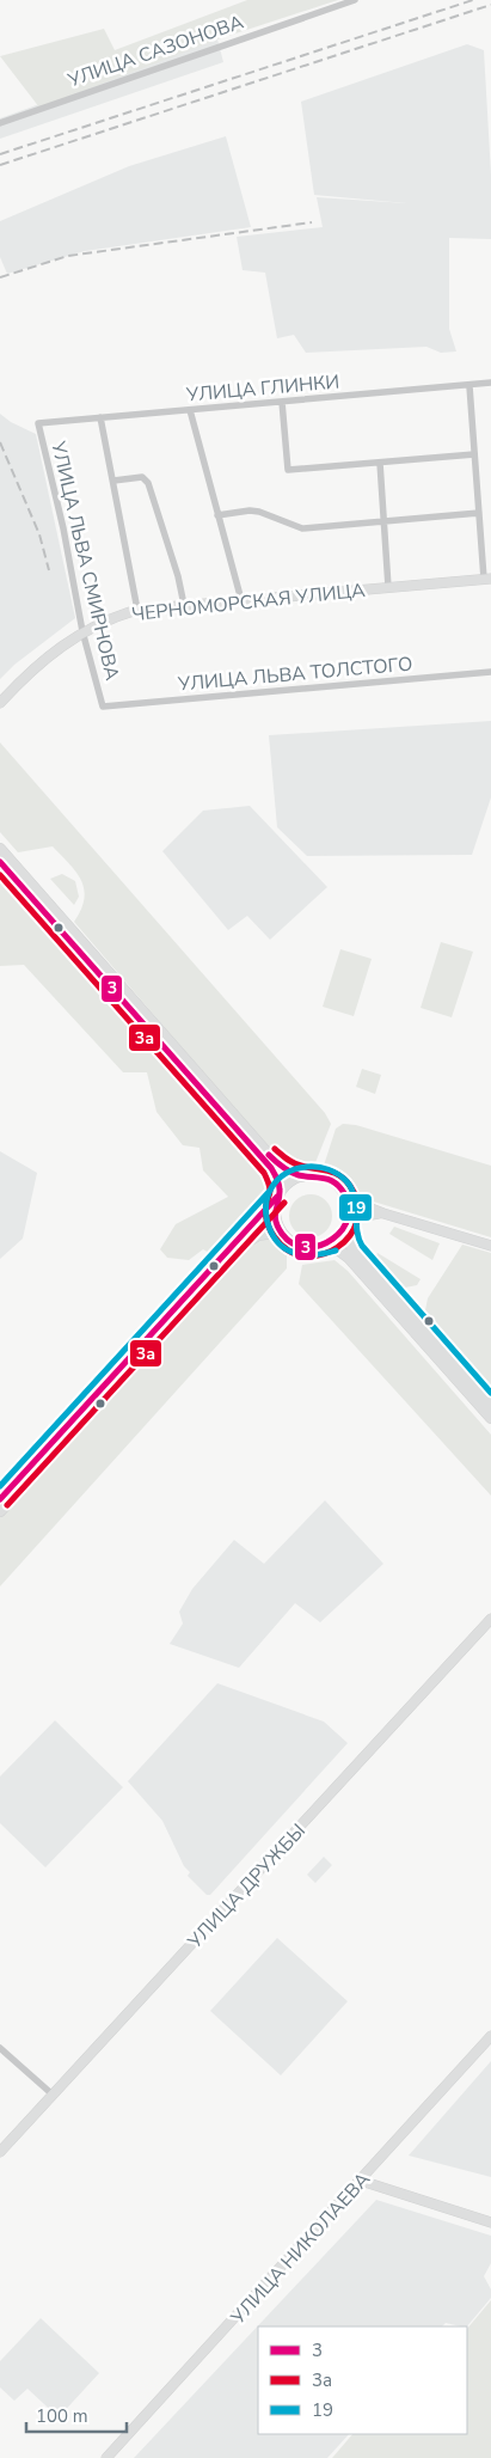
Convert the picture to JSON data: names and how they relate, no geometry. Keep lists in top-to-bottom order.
{
  "streets": {
    "main road": ["ЧЕРНОМОРСКАЯ УЛИЦА", "УЛИЦА ДРУЖБЫ", "УЛИЦА НИКОЛАЕВА"],
    "street": [
      "УЛИЦА САЗОНОВА",
      "УЛИЦА ГЛИНКИ",
      "УЛИЦА ЛЬВА СМИРНОВА",
      "УЛИЦА ЛЬВА ТОЛСТОГО"
    ]
  },
  "crossings": [
    ["УЛИЦА ГЛИНКИ", "УЛИЦА ЛЬВА СМИРНОВА"],
    ["УЛИЦА ЛЬВА СМИРНОВА", "ЧЕРНОМОРСКАЯ УЛИЦА"],
    ["УЛИЦА ЛЬВА СМИРНОВА", "УЛИЦА ЛЬВА ТОЛСТОГО"]
  ],
  "lines": ["transit line 3", "transit line 3а", "transit line 19"],
  "legend": ["3", "3а", "19"],
  "scale_bar": "100 m"
}
